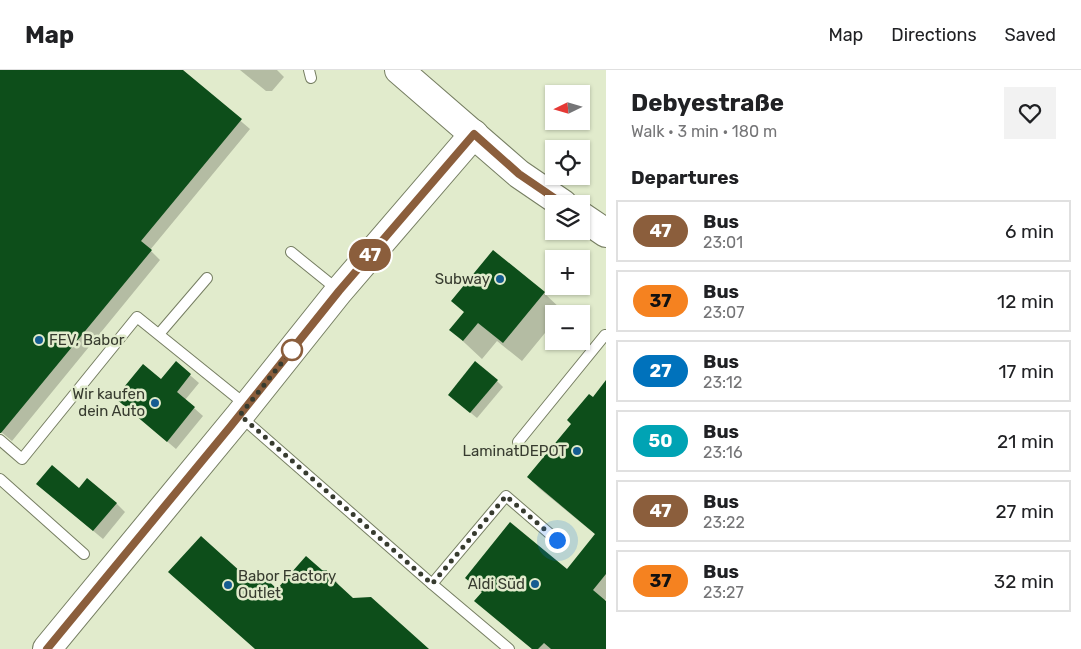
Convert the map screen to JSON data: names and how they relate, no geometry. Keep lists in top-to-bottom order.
{
  "places": [
    "Subway",
    "FEV, Babor",
    "Wir kaufen dein Auto",
    "LaminatDEPOT",
    "Aldi Süd",
    "Babor Factory Outlet"
  ],
  "lines": ["bus line 47"],
  "north": "left",
  "page": {
    "header": "Map",
    "nav": ["Map", "Directions", "Saved"],
    "on_map": "47",
    "heading": [
      ["Debyestraße", "Walk · 3 min · 180 m"],
      "Departures"
    ],
    "map_buttons": ["+", "−"],
    "list": [
      {
        "mark": "47",
        "name": "Bus",
        "note": "23:01",
        "value": "6 min"
      },
      {
        "mark": "37",
        "name": "Bus",
        "note": "23:07",
        "value": "12 min"
      },
      {
        "mark": "27",
        "name": "Bus",
        "note": "23:12",
        "value": "17 min"
      },
      {
        "mark": "50",
        "name": "Bus",
        "note": "23:16",
        "value": "21 min"
      },
      {
        "mark": "47",
        "name": "Bus",
        "note": "23:22",
        "value": "27 min"
      },
      {
        "mark": "37",
        "name": "Bus",
        "note": "23:27",
        "value": "32 min"
      }
    ]
  }
}
